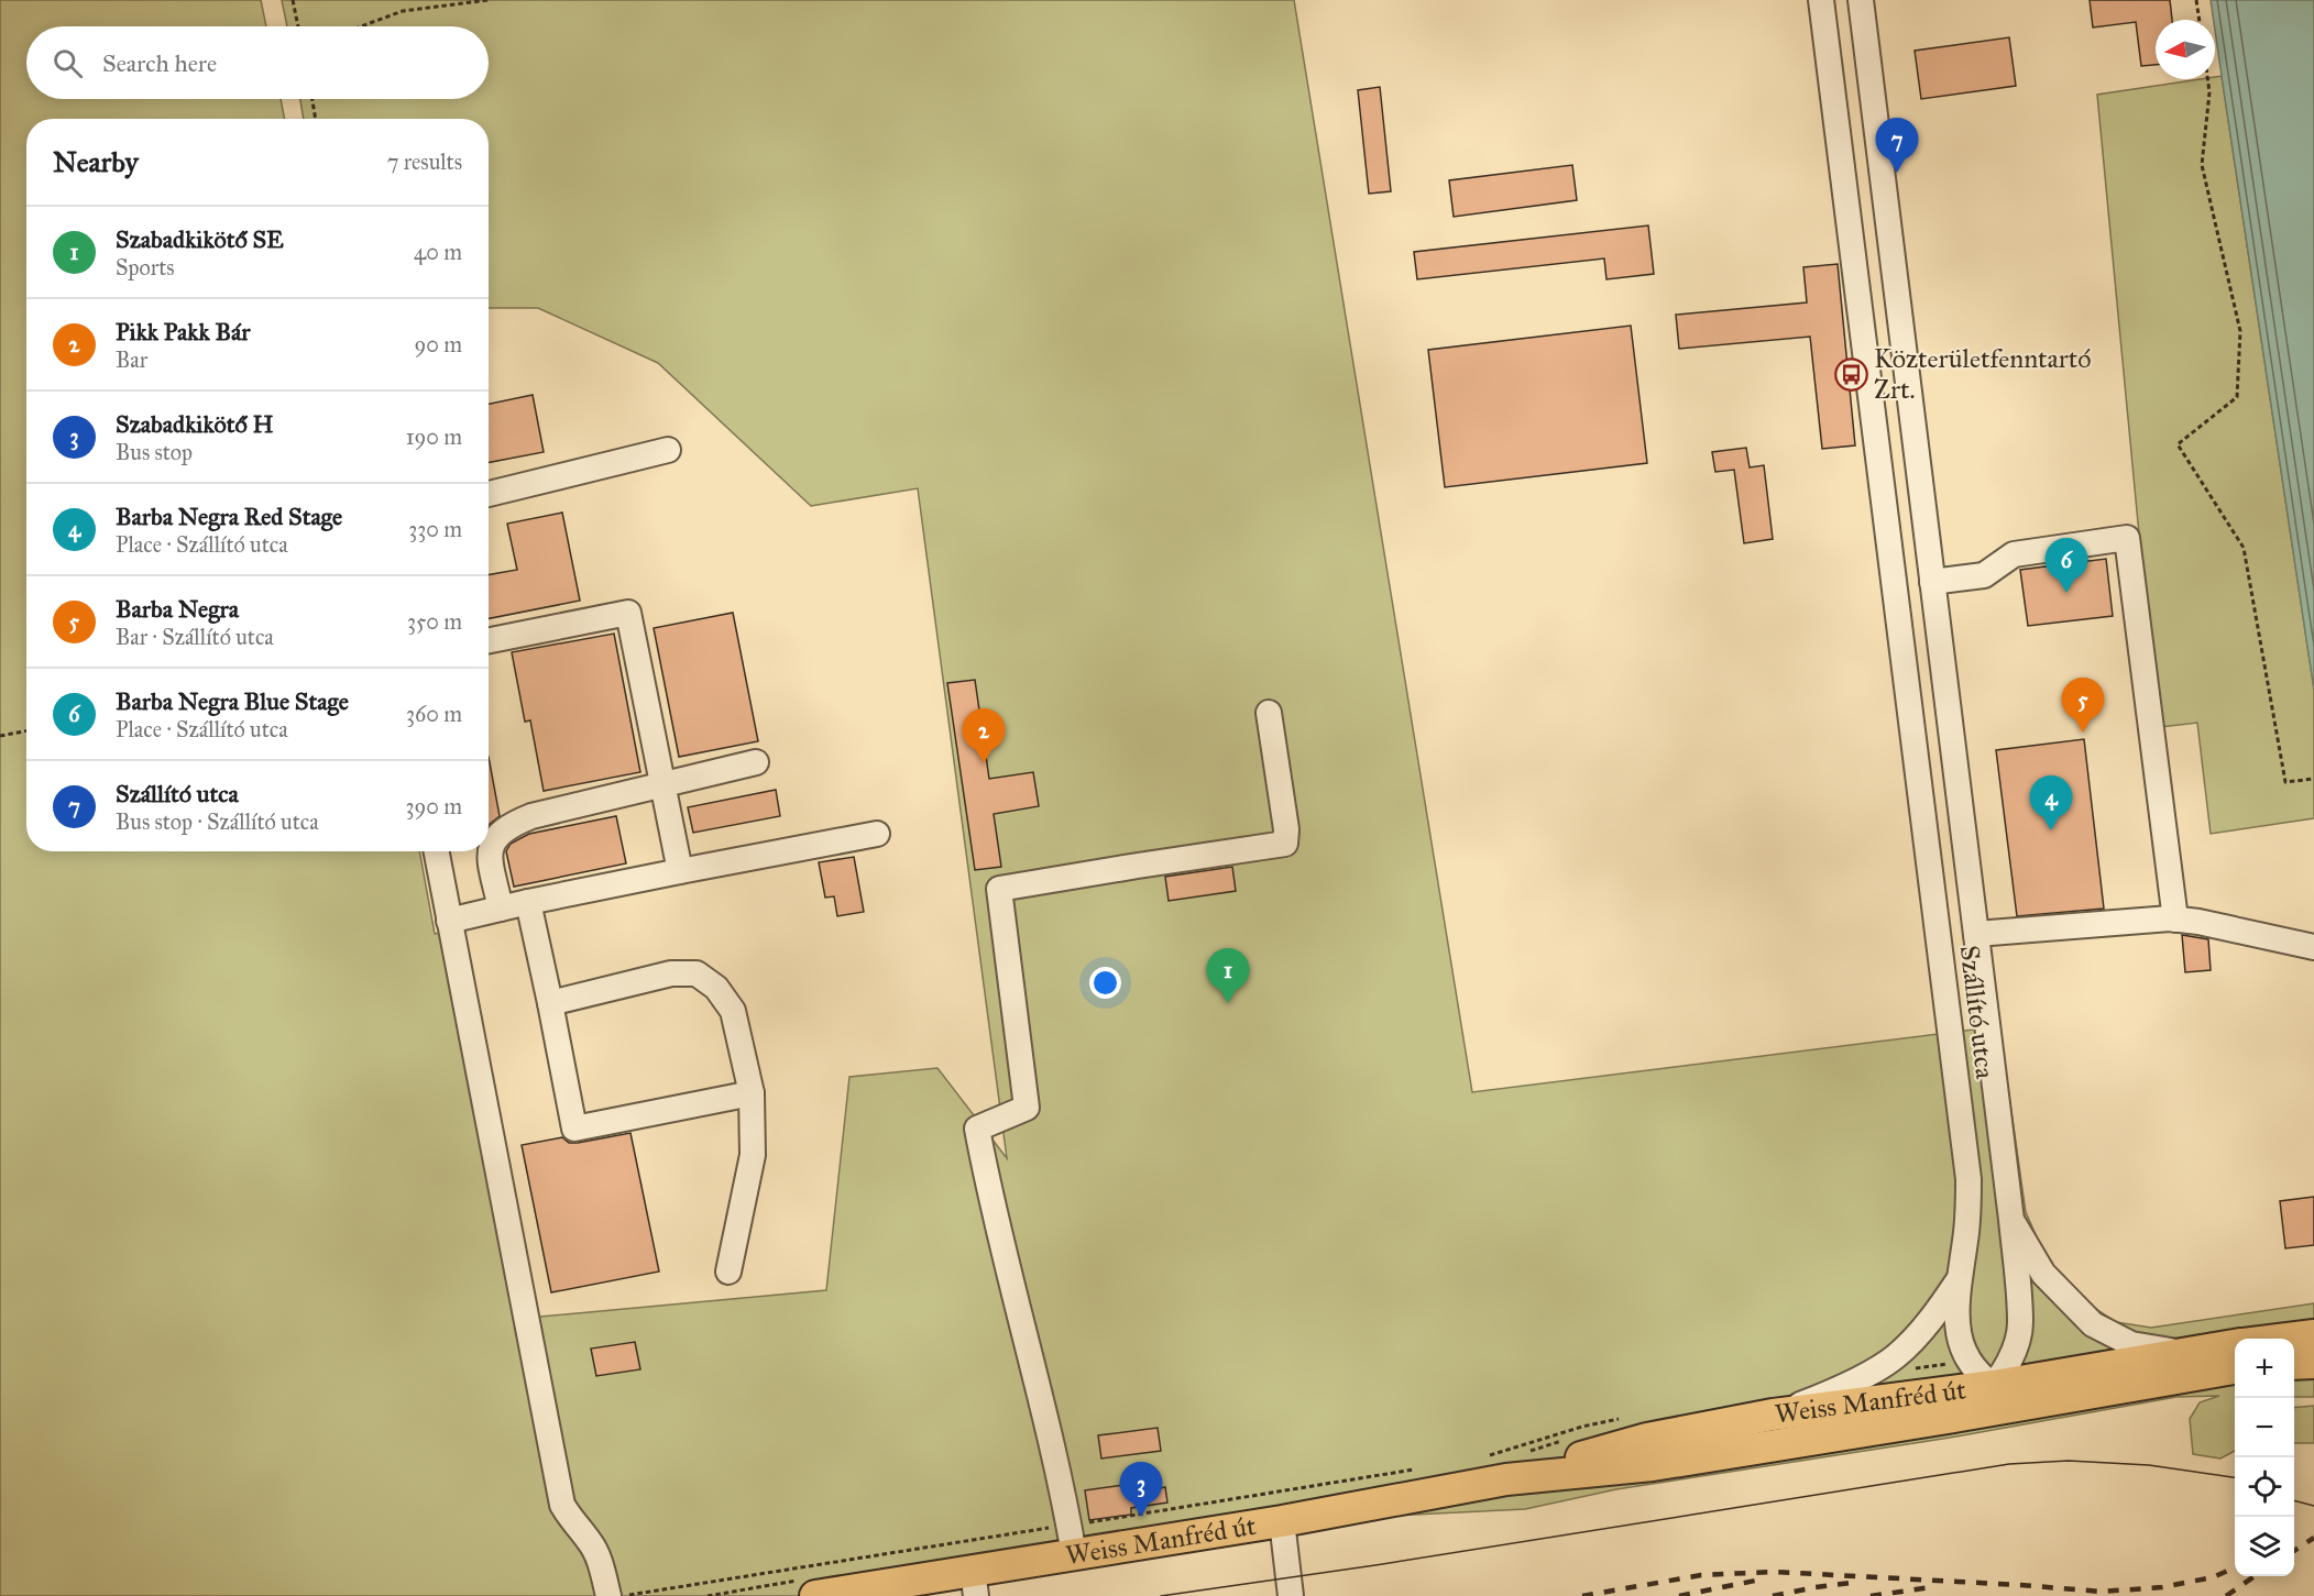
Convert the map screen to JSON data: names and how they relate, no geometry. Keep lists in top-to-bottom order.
{
  "streets": {
    "main road": ["Weiss Manfréd út"],
    "street": ["Szállító utca"]
  },
  "crossings": [
    ["Szállító utca", "Weiss Manfréd út"]
  ],
  "places": {
    "bus stop": ["Közterületfenntartó Zrt."]
  },
  "north": "left",
  "page": {
    "search": "Search here",
    "pins": [
      "7",
      "6",
      "5",
      "2",
      "4",
      "1",
      "3"
    ],
    "heading": ["Nearby", "7 results"],
    "list": [
      {
        "mark": "1",
        "name": "Szabadkikötő SE",
        "note": "Sports",
        "value": "40 m"
      },
      {
        "mark": "2",
        "name": "Pikk Pakk Bár",
        "note": "Bar",
        "value": "90 m"
      },
      {
        "mark": "3",
        "name": "Szabadkikötő H",
        "note": "Bus stop",
        "value": "190 m"
      },
      {
        "mark": "4",
        "name": "Barba Negra Red Stage",
        "note": "Place · Szállító utca",
        "value": "330 m"
      },
      {
        "mark": "5",
        "name": "Barba Negra",
        "note": "Bar · Szállító utca",
        "value": "350 m"
      },
      {
        "mark": "6",
        "name": "Barba Negra Blue Stage",
        "note": "Place · Szállító utca",
        "value": "360 m"
      },
      {
        "mark": "7",
        "name": "Szállító utca",
        "note": "Bus stop · Szállító utca",
        "value": "390 m"
      }
    ],
    "map_buttons": ["+", "−"]
  }
}
